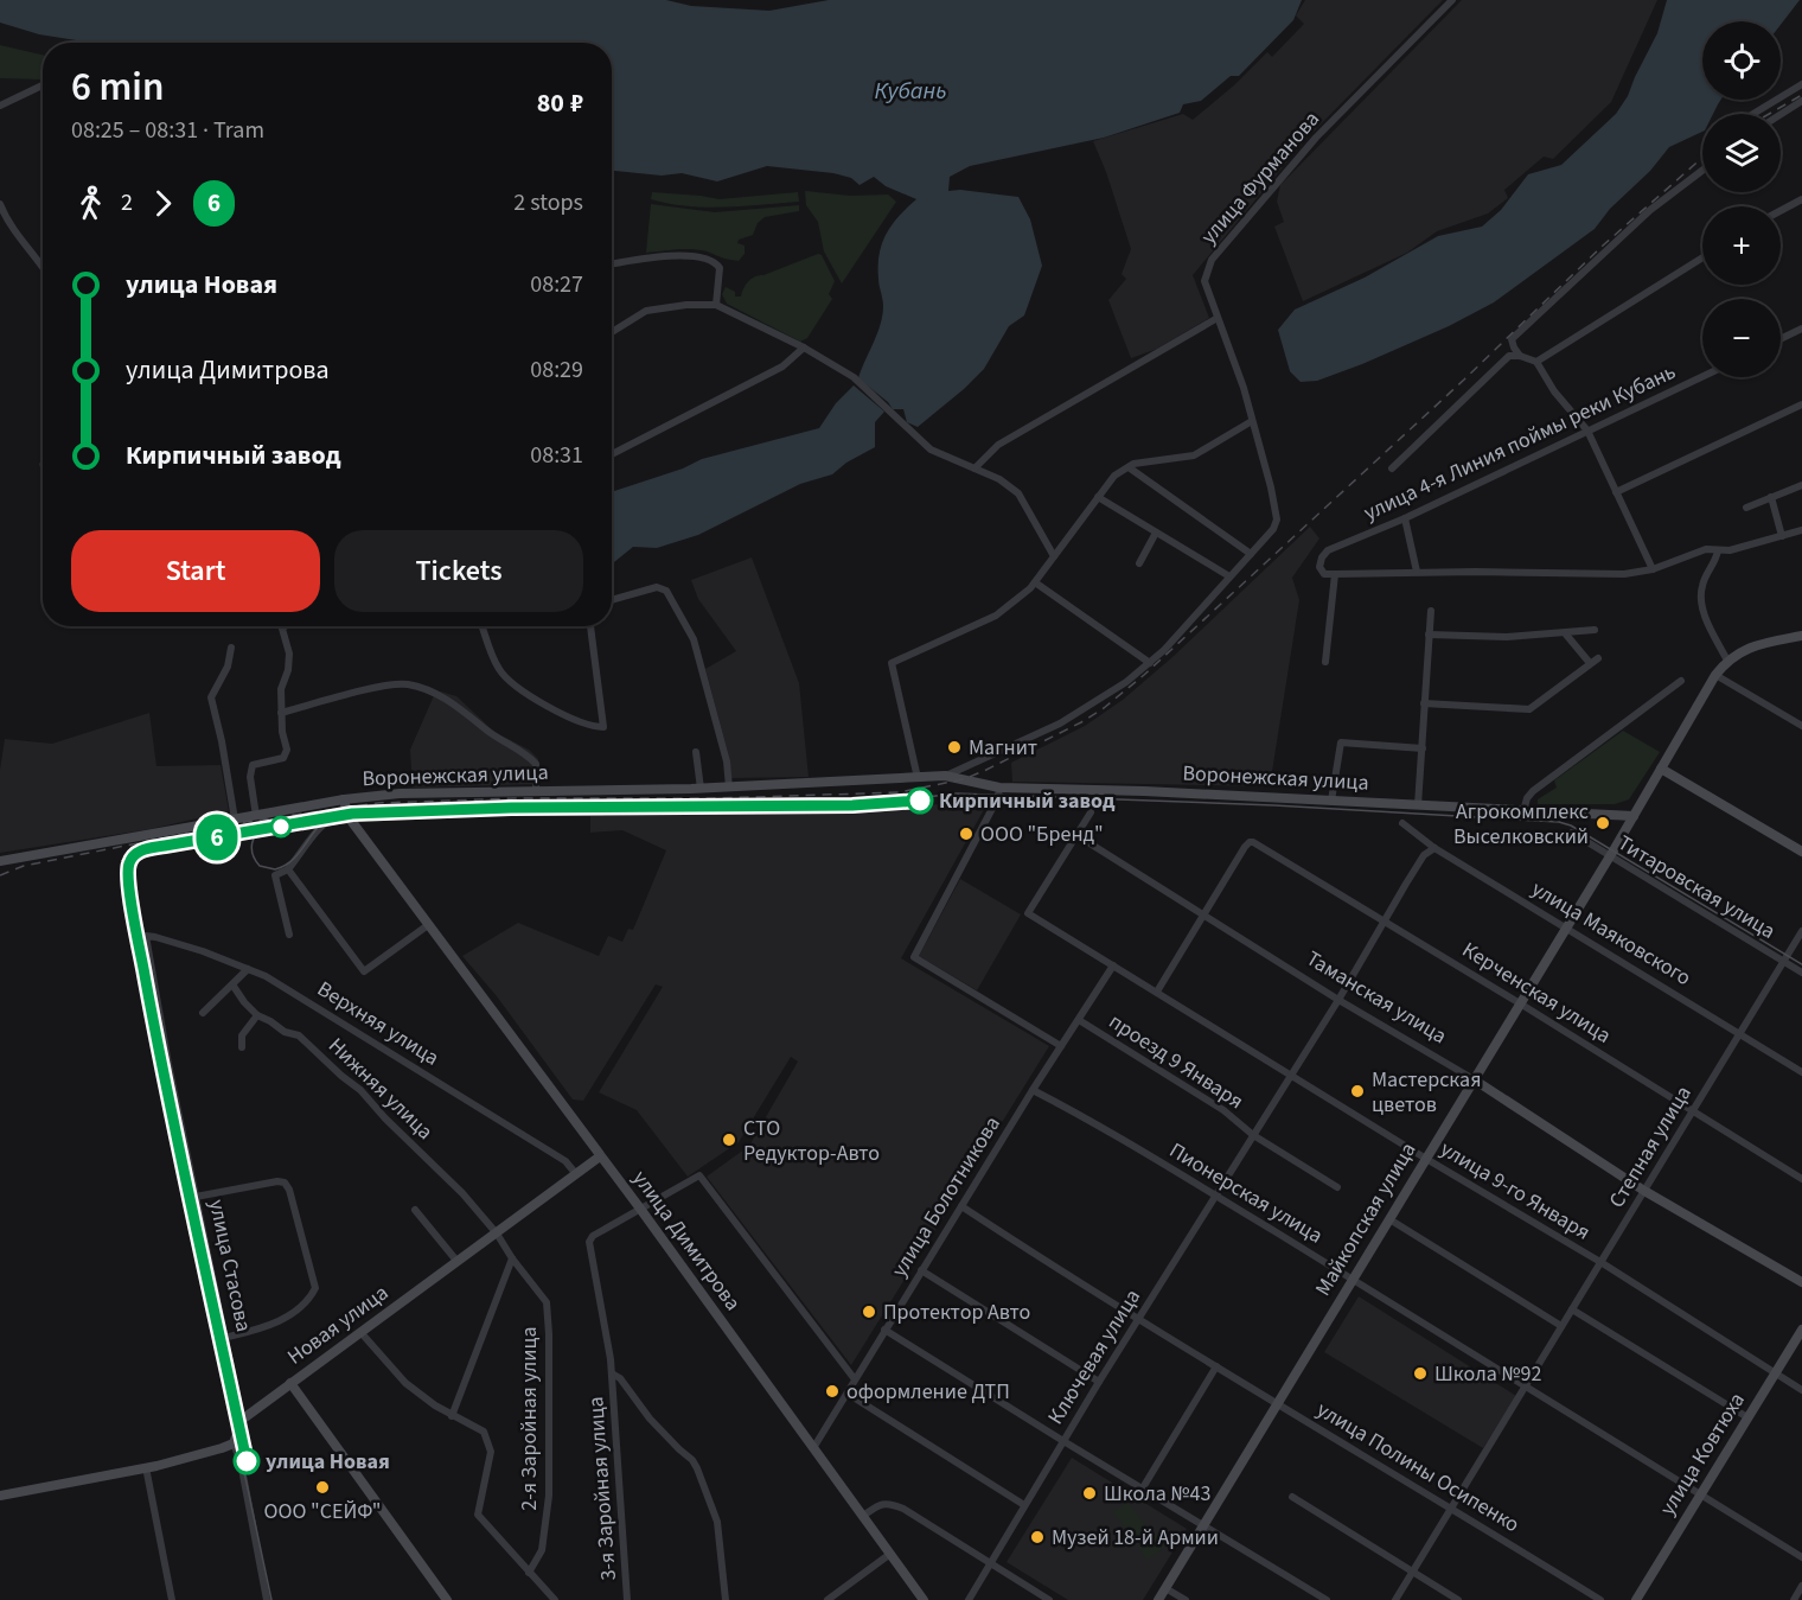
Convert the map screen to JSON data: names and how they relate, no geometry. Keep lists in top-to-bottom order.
{
  "streets": {
    "street": [
      "улица Фурманова",
      "улица 4-я Линия поймы реки Кубань",
      "Воронежская улица",
      "Титаровская улица",
      "улица Маяковского",
      "Керченская улица",
      "Таманская улица",
      "Верхняя улица",
      "проезд 9 Января",
      "Нижняя улица",
      "Степная улица",
      "улица 9-го Января",
      "Пионерская улица",
      "улица Болотникова",
      "Майкопская улица",
      "улица Димитрова",
      "улица Стасова",
      "Новая улица",
      "Ключевая улица",
      "2-я Заройная улица",
      "улица Ковтюха",
      "улица Полины Осипенко",
      "3-я Заройная улица"
    ]
  },
  "crossings": [
    ["Воронежская улица", "Майкопская улица"],
    ["Воронежская улица", "улица Димитрова"],
    ["Титаровская улица", "Степная улица"],
    ["Титаровская улица", "Майкопская улица"],
    ["улица Маяковского", "Степная улица"],
    ["улица Маяковского", "Майкопская улица"],
    ["улица Маяковского", "Ключевая улица"],
    ["Керченская улица", "Таманская улица"],
    ["Керченская улица", "Степная улица"],
    ["Керченская улица", "Майкопская улица"],
    ["Керченская улица", "Ключевая улица"],
    ["Таманская улица", "Степная улица"],
    ["Таманская улица", "улица 9-го Января"],
    ["Таманская улица", "Майкопская улица"],
    ["Таманская улица", "Ключевая улица"],
    ["Верхняя улица", "улица Стасова"],
    ["Верхняя улица", "Новая улица"],
    ["проезд 9 Января", "улица Болотникова"],
    ["проезд 9 Января", "Ключевая улица"],
    ["Нижняя улица", "Новая улица"],
    ["Нижняя улица", "2-я Заройная улица"],
    ["Степная улица", "улица 9-го Января"],
    ["Степная улица", "Пионерская улица"],
    ["Степная улица", "улица Полины Осипенко"],
    ["улица 9-го Января", "улица Болотникова"],
    ["улица 9-го Января", "Майкопская улица"],
    ["улица 9-го Января", "Ключевая улица"],
    ["улица 9-го Января", "улица Ковтюха"],
    ["Пионерская улица", "улица Болотникова"],
    ["Пионерская улица", "Майкопская улица"],
    ["Пионерская улица", "Ключевая улица"],
    ["Пионерская улица", "улица Ковтюха"],
    ["улица Болотникова", "улица Димитрова"],
    ["улица Болотникова", "улица Полины Осипенко"],
    ["Майкопская улица", "улица Полины Осипенко"],
    ["улица Димитрова", "Новая улица"],
    ["улица Димитрова", "3-я Заройная улица"],
    ["улица Стасова", "Новая улица"],
    ["Новая улица", "2-я Заройная улица"],
    ["Ключевая улица", "улица Полины Осипенко"]
  ],
  "water": ["Кубань"],
  "places": [
    "Магнит",
    "Кирпичный завод",
    "Агрокомплекс Выселковский",
    "ООО \"Бренд\"",
    "Мастерская цветов",
    "СТО Редуктор-Авто",
    "Протектор Авто",
    "Школа №92",
    "оформление ДТП",
    "улица Новая",
    "ООО \"СЕЙФ\"",
    "Школа №43",
    "Музей 18-й Армии"
  ],
  "lines": ["tram line 6"],
  "page": {
    "on_map": "6",
    "map_buttons": ["+", "−"],
    "heading": ["6 min", "08:25 – 08:31 · Tram", "80 ₽"],
    "legs": ["2", "6", "2 stops"],
    "list": [
      {
        "name": "улица Новая",
        "value": "08:27"
      },
      {
        "name": "улица Димитрова",
        "value": "08:29"
      },
      {
        "name": "Кирпичный завод",
        "value": "08:31"
      }
    ],
    "buttons": ["Start", "Tickets"]
  }
}
